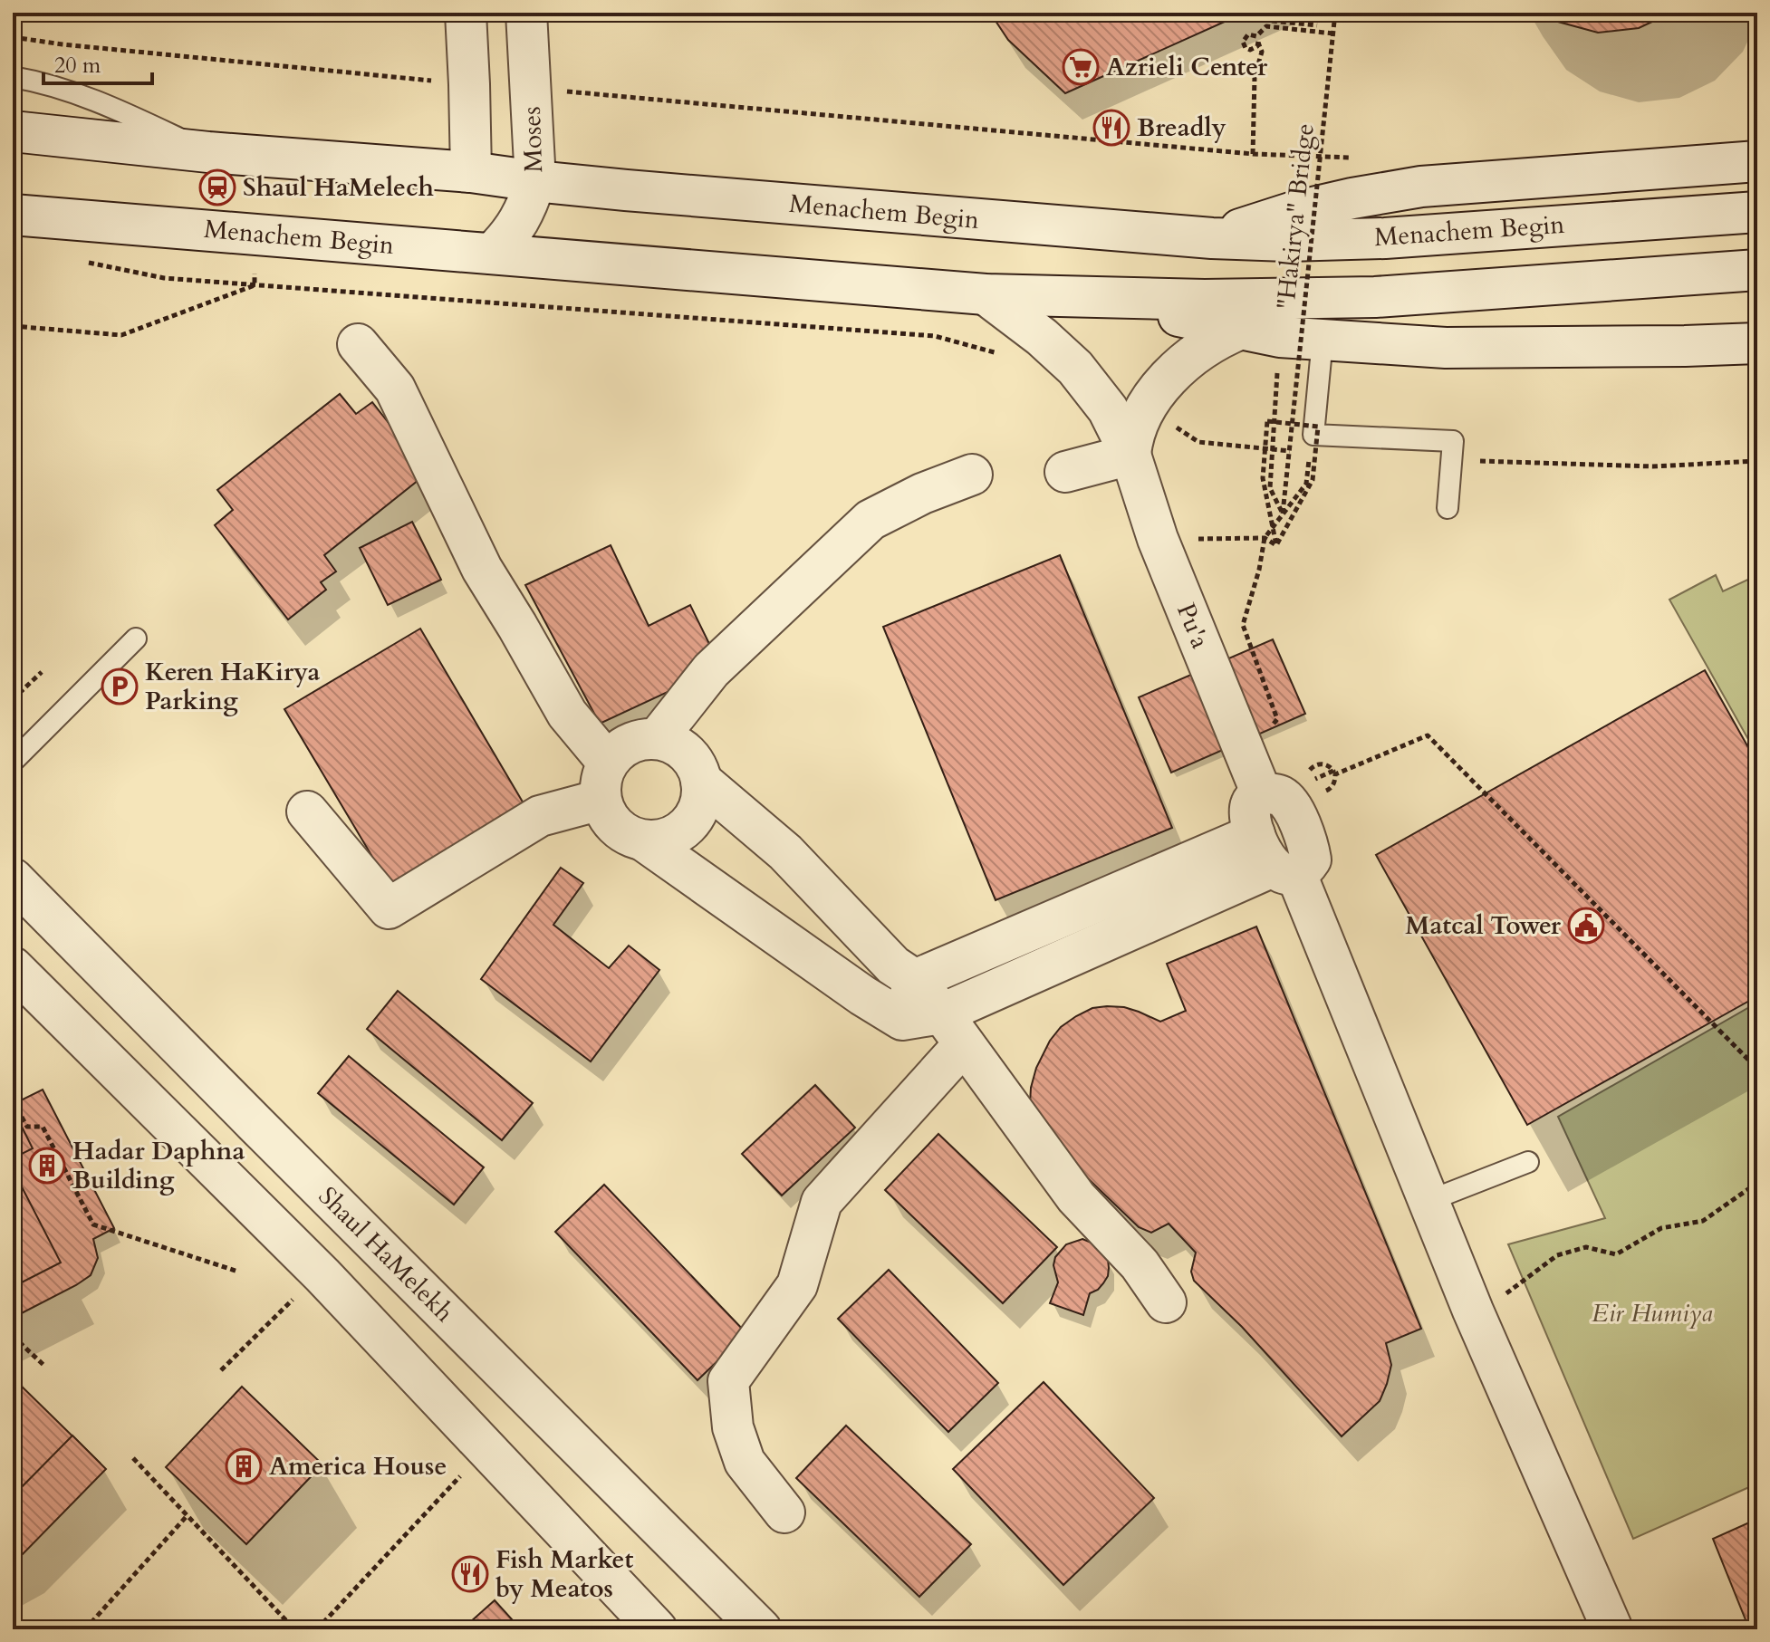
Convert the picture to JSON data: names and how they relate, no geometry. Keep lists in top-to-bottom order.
{
  "streets": {
    "street": [
      "Moses",
      "Menachem Begin",
      "Pu'a",
      "Shaul HaMelekh"
    ],
    "path": ["\"Hakirya\" Bridge"]
  },
  "crossings": [
    ["Moses", "Menachem Begin"],
    ["Menachem Begin", "Pu'a"]
  ],
  "parks": ["Eir Humiya"],
  "places": {
    "supermarket": ["Azrieli Center"],
    "restaurant": ["Breadly", "Fish Market by Meatos"],
    "station": ["Shaul HaMelech"],
    "parking": ["Keren HaKirya Parking"],
    "public building": ["Matcal Tower"],
    "building": ["Hadar Daphna Building", "America House"]
  },
  "scale_bar": "20 m"
}
